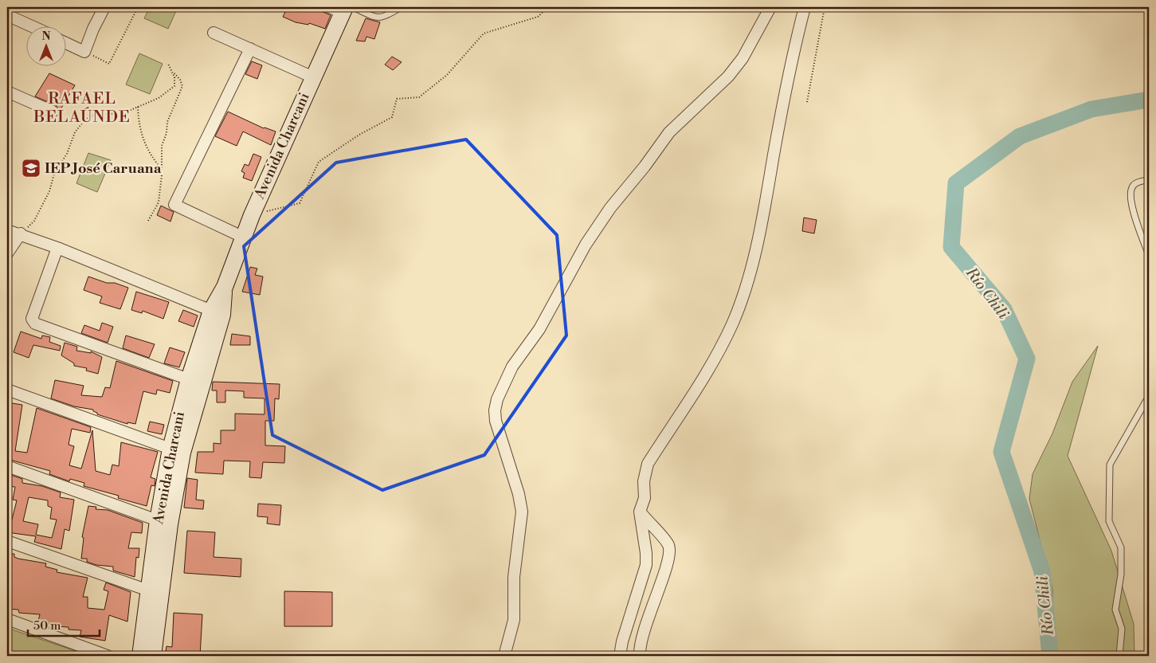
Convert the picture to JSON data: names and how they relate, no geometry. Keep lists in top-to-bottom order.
{
  "streets": {
    "main road": ["Avenida Charcani"]
  },
  "districts": ["RAFAEL BELAÚNDE"],
  "water": ["Río Chili"],
  "places": {
    "school or university": ["IEP José Caruana"]
  },
  "scale_bar": "50 m",
  "north": "top"
}
